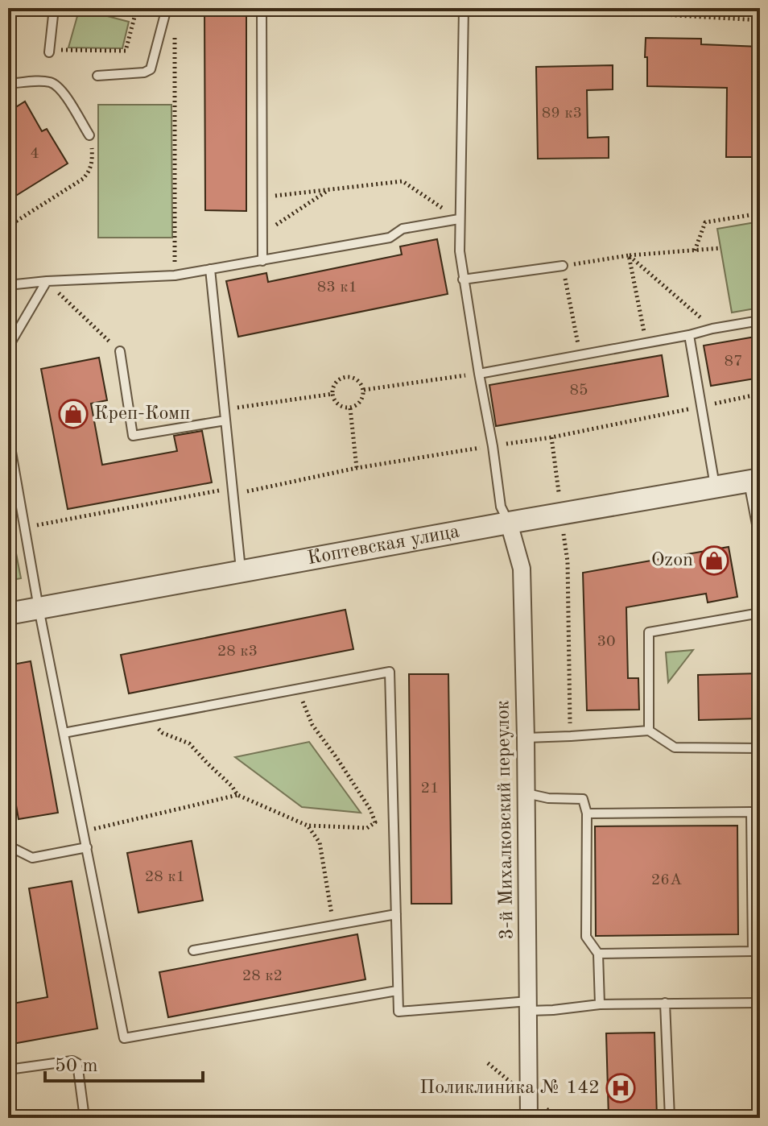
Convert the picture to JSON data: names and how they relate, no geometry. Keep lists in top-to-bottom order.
{
  "streets": {
    "street": ["Коптевская улица", "3-й Михалковский переулок"]
  },
  "crossings": [
    ["Коптевская улица", "3-й Михалковский переулок"]
  ],
  "places": {
    "shop": ["Креп-Комп", "Ozon"],
    "hospital": ["Поликлиника № 142"]
  },
  "house_numbers": [
    "89 к3",
    "4",
    "83 к1",
    "87",
    "85",
    "30",
    "28 к3",
    "21",
    "28 к1",
    "26А",
    "28 к2"
  ],
  "scale_bar": "50 m"
}
